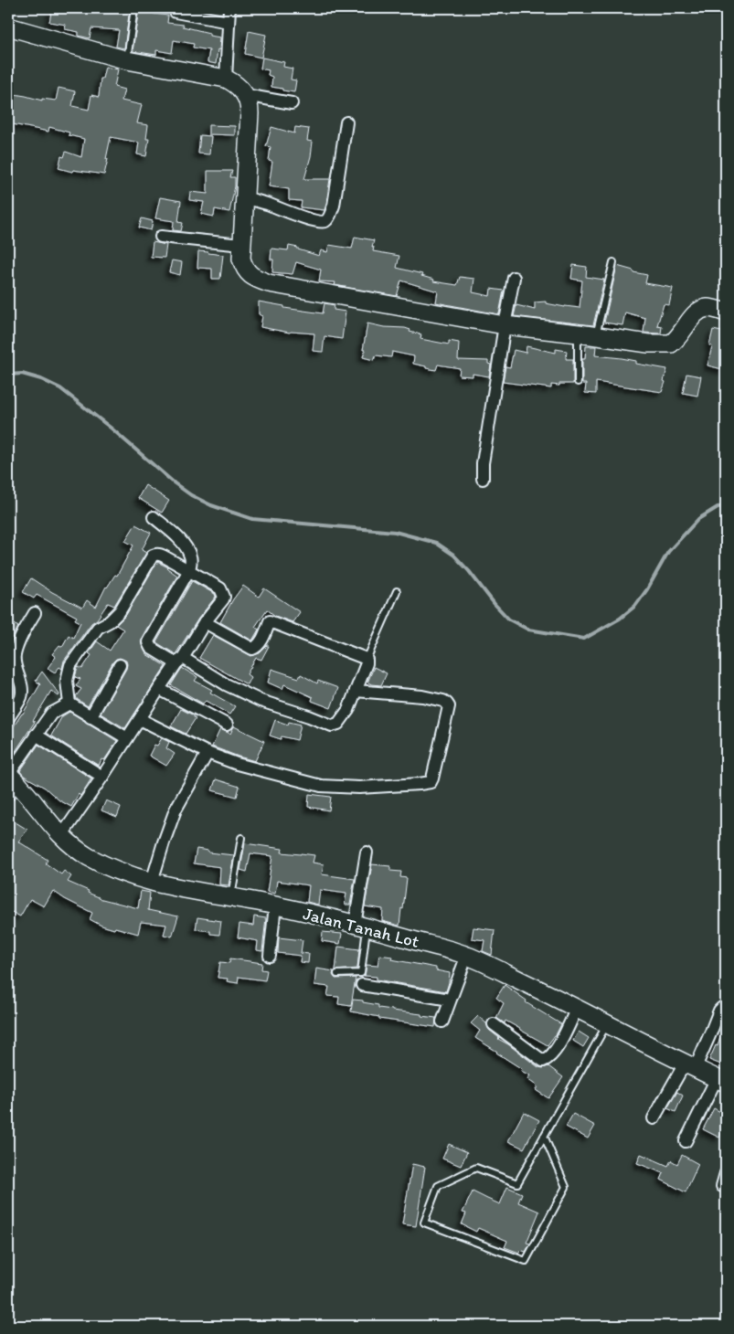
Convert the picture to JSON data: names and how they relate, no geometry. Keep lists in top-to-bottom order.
{
  "streets": {
    "street": ["Jalan Tanah Lot"]
  }
}
